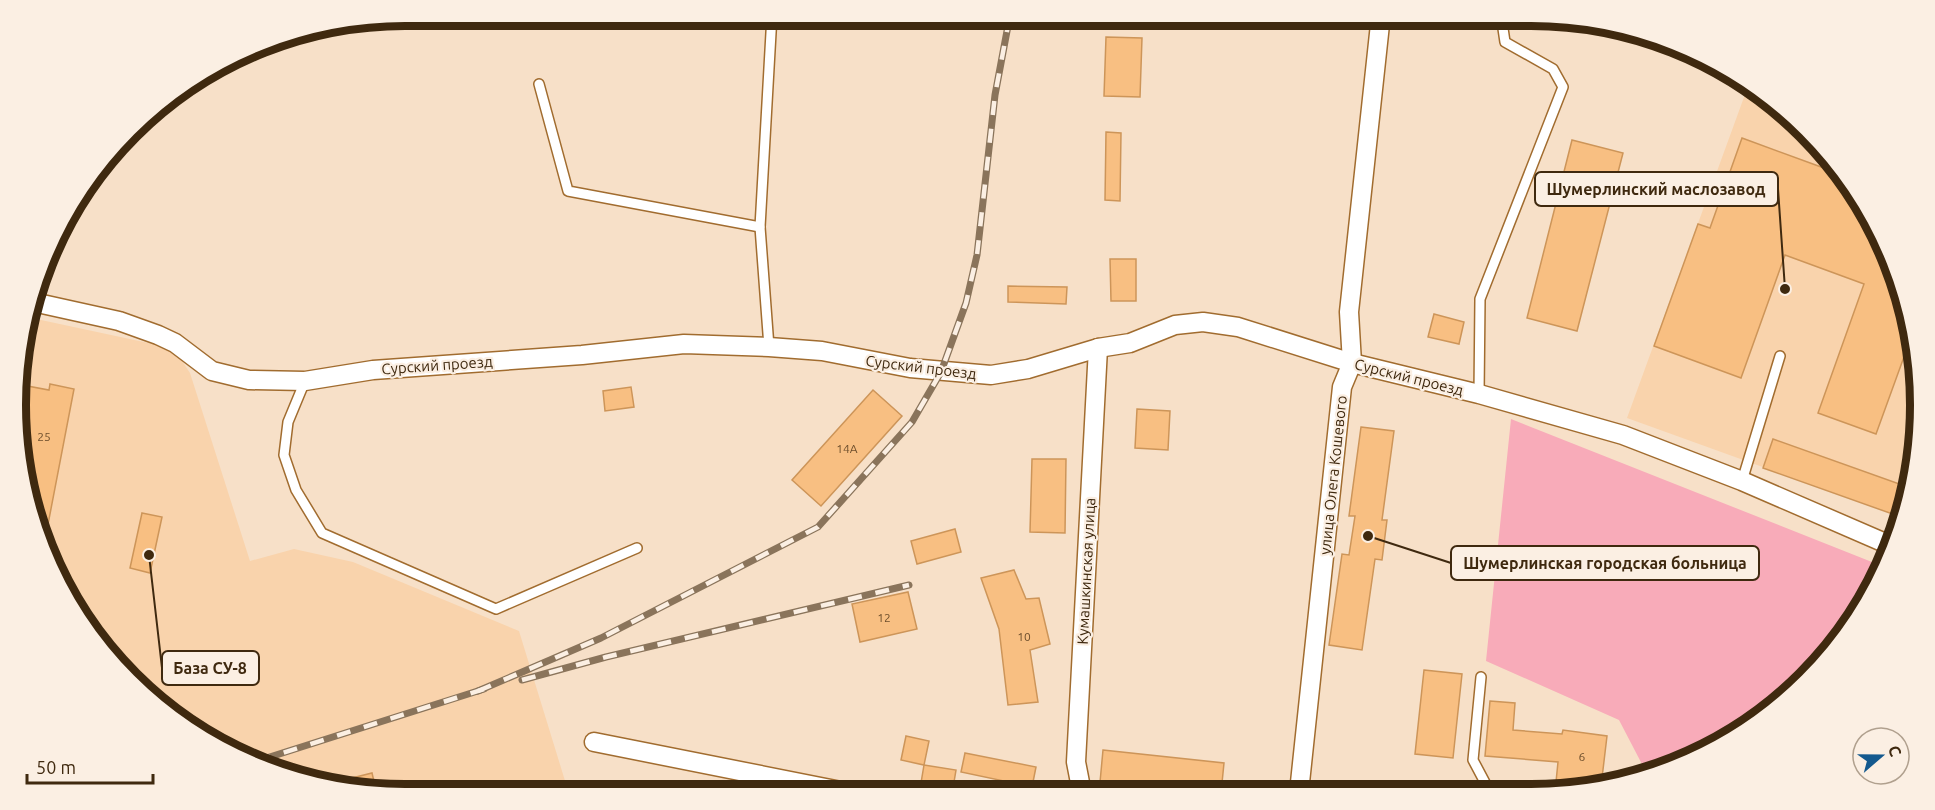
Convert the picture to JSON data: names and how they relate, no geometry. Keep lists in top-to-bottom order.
{
  "streets": {
    "street": ["Сурский проезд", "улица Олега Кошевого", "Кумашкинская улица"]
  },
  "crossings": [
    ["Сурский проезд", "улица Олега Кошевого"],
    ["Сурский проезд", "Кумашкинская улица"]
  ],
  "places": ["Шумерлинский маслозавод", "Шумерлинская городская больница", "База СУ-8"],
  "house_numbers": [
    "25",
    "14А",
    "12",
    "10",
    "6"
  ],
  "scale_bar": "50 m",
  "north": "right"
}
